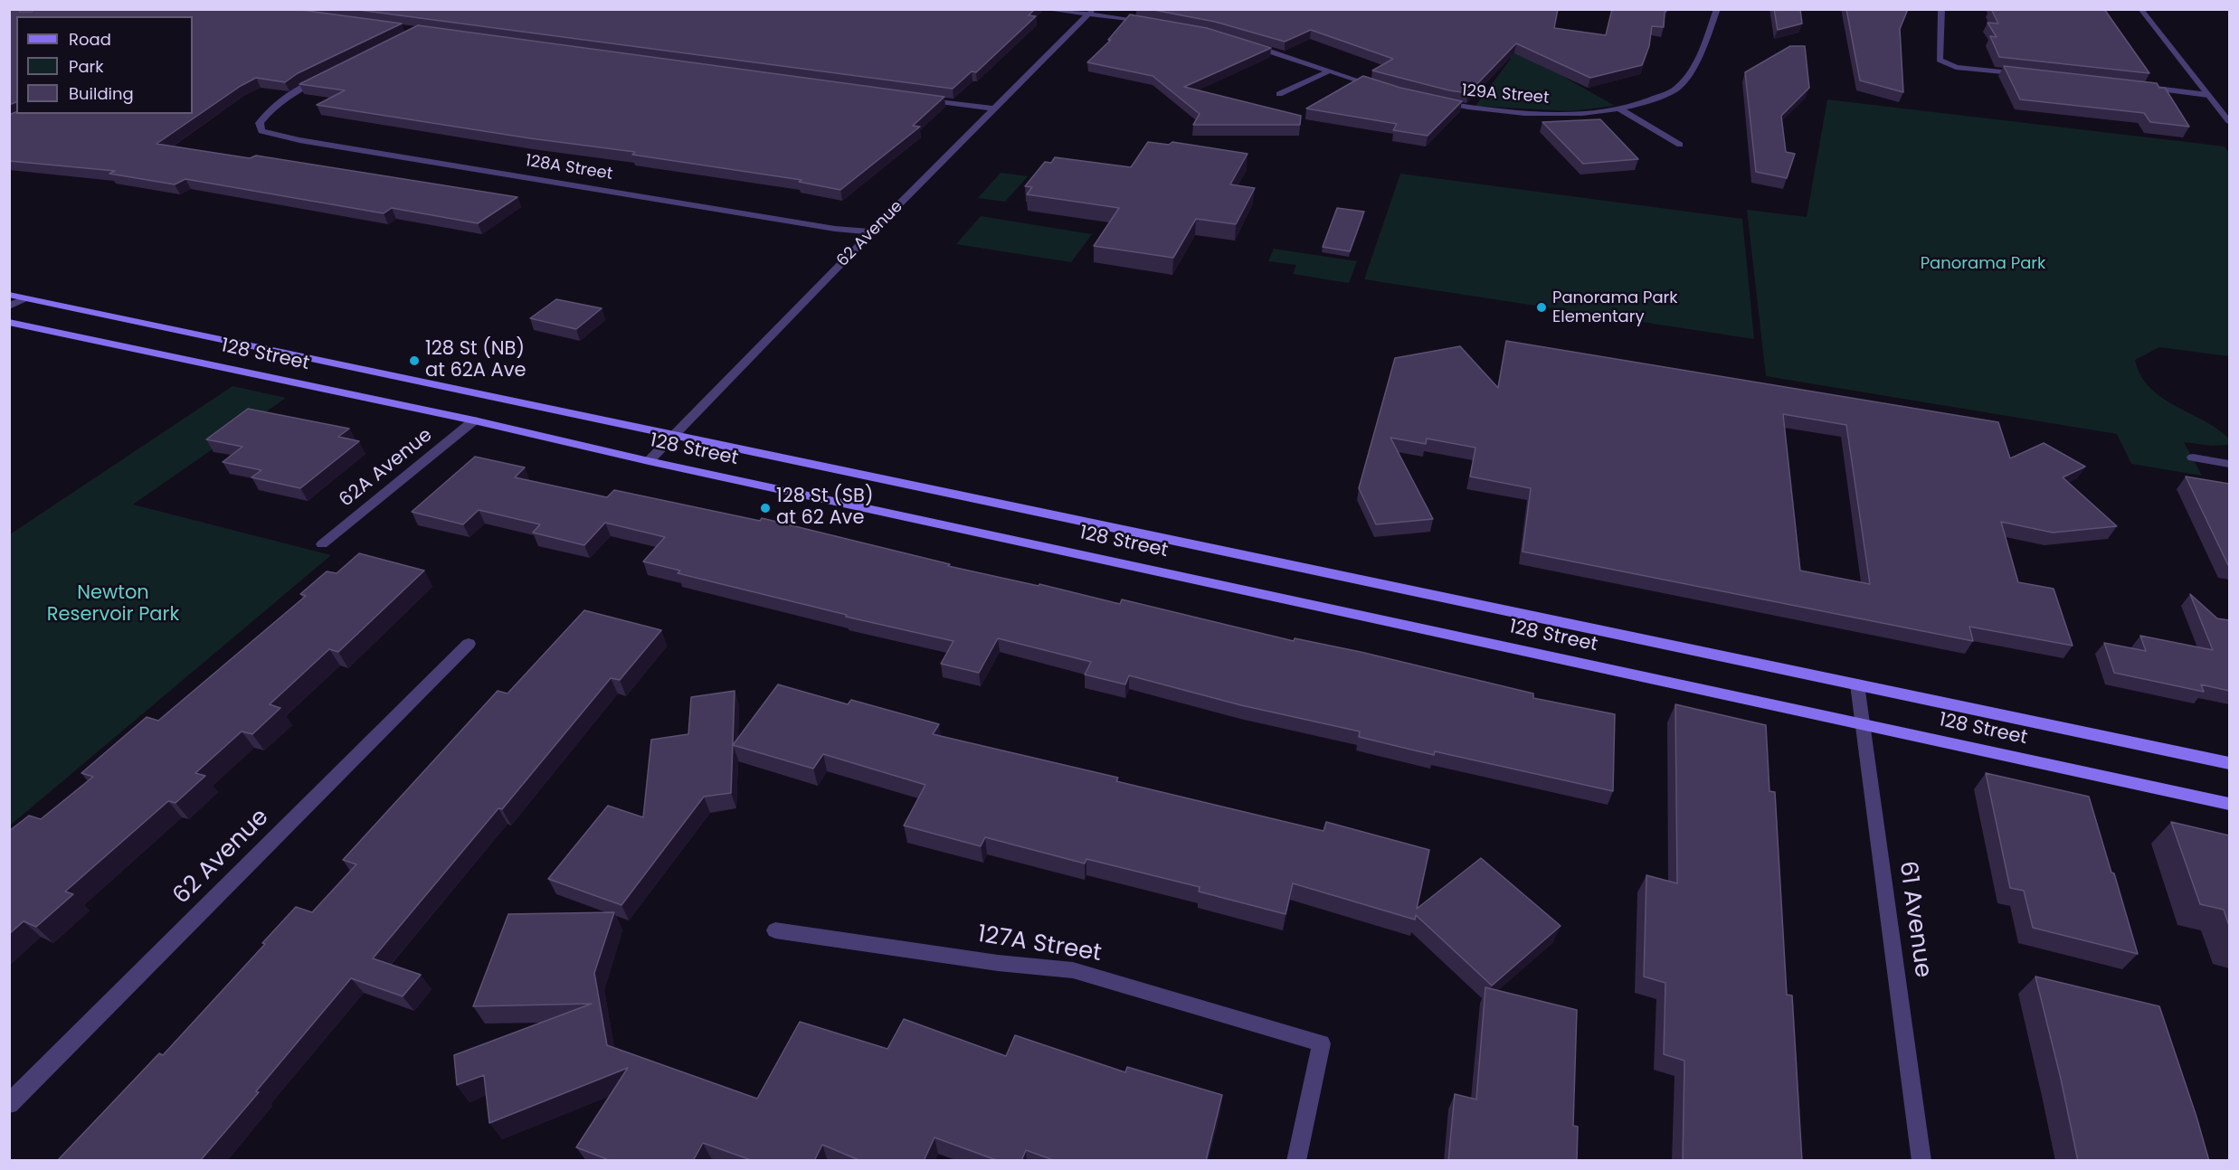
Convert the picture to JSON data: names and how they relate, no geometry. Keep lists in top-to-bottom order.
{
  "streets": {
    "main road": ["128 Street"],
    "street": [
      "129A Street",
      "128A Street",
      "62 Avenue",
      "62A Avenue",
      "61 Avenue",
      "127A Street"
    ]
  },
  "crossings": [
    ["128A Street", "62 Avenue"],
    ["62 Avenue", "128 Street"],
    ["128 Street", "62A Avenue"],
    ["128 Street", "61 Avenue"]
  ],
  "parks": ["Panorama Park", "Newton Reservoir Park"],
  "places": ["Panorama Park Elementary", "128 St (NB) at 62A Ave", "128 St (SB) at 62 Ave"],
  "legend": ["Road", "Park", "Building"]
}
